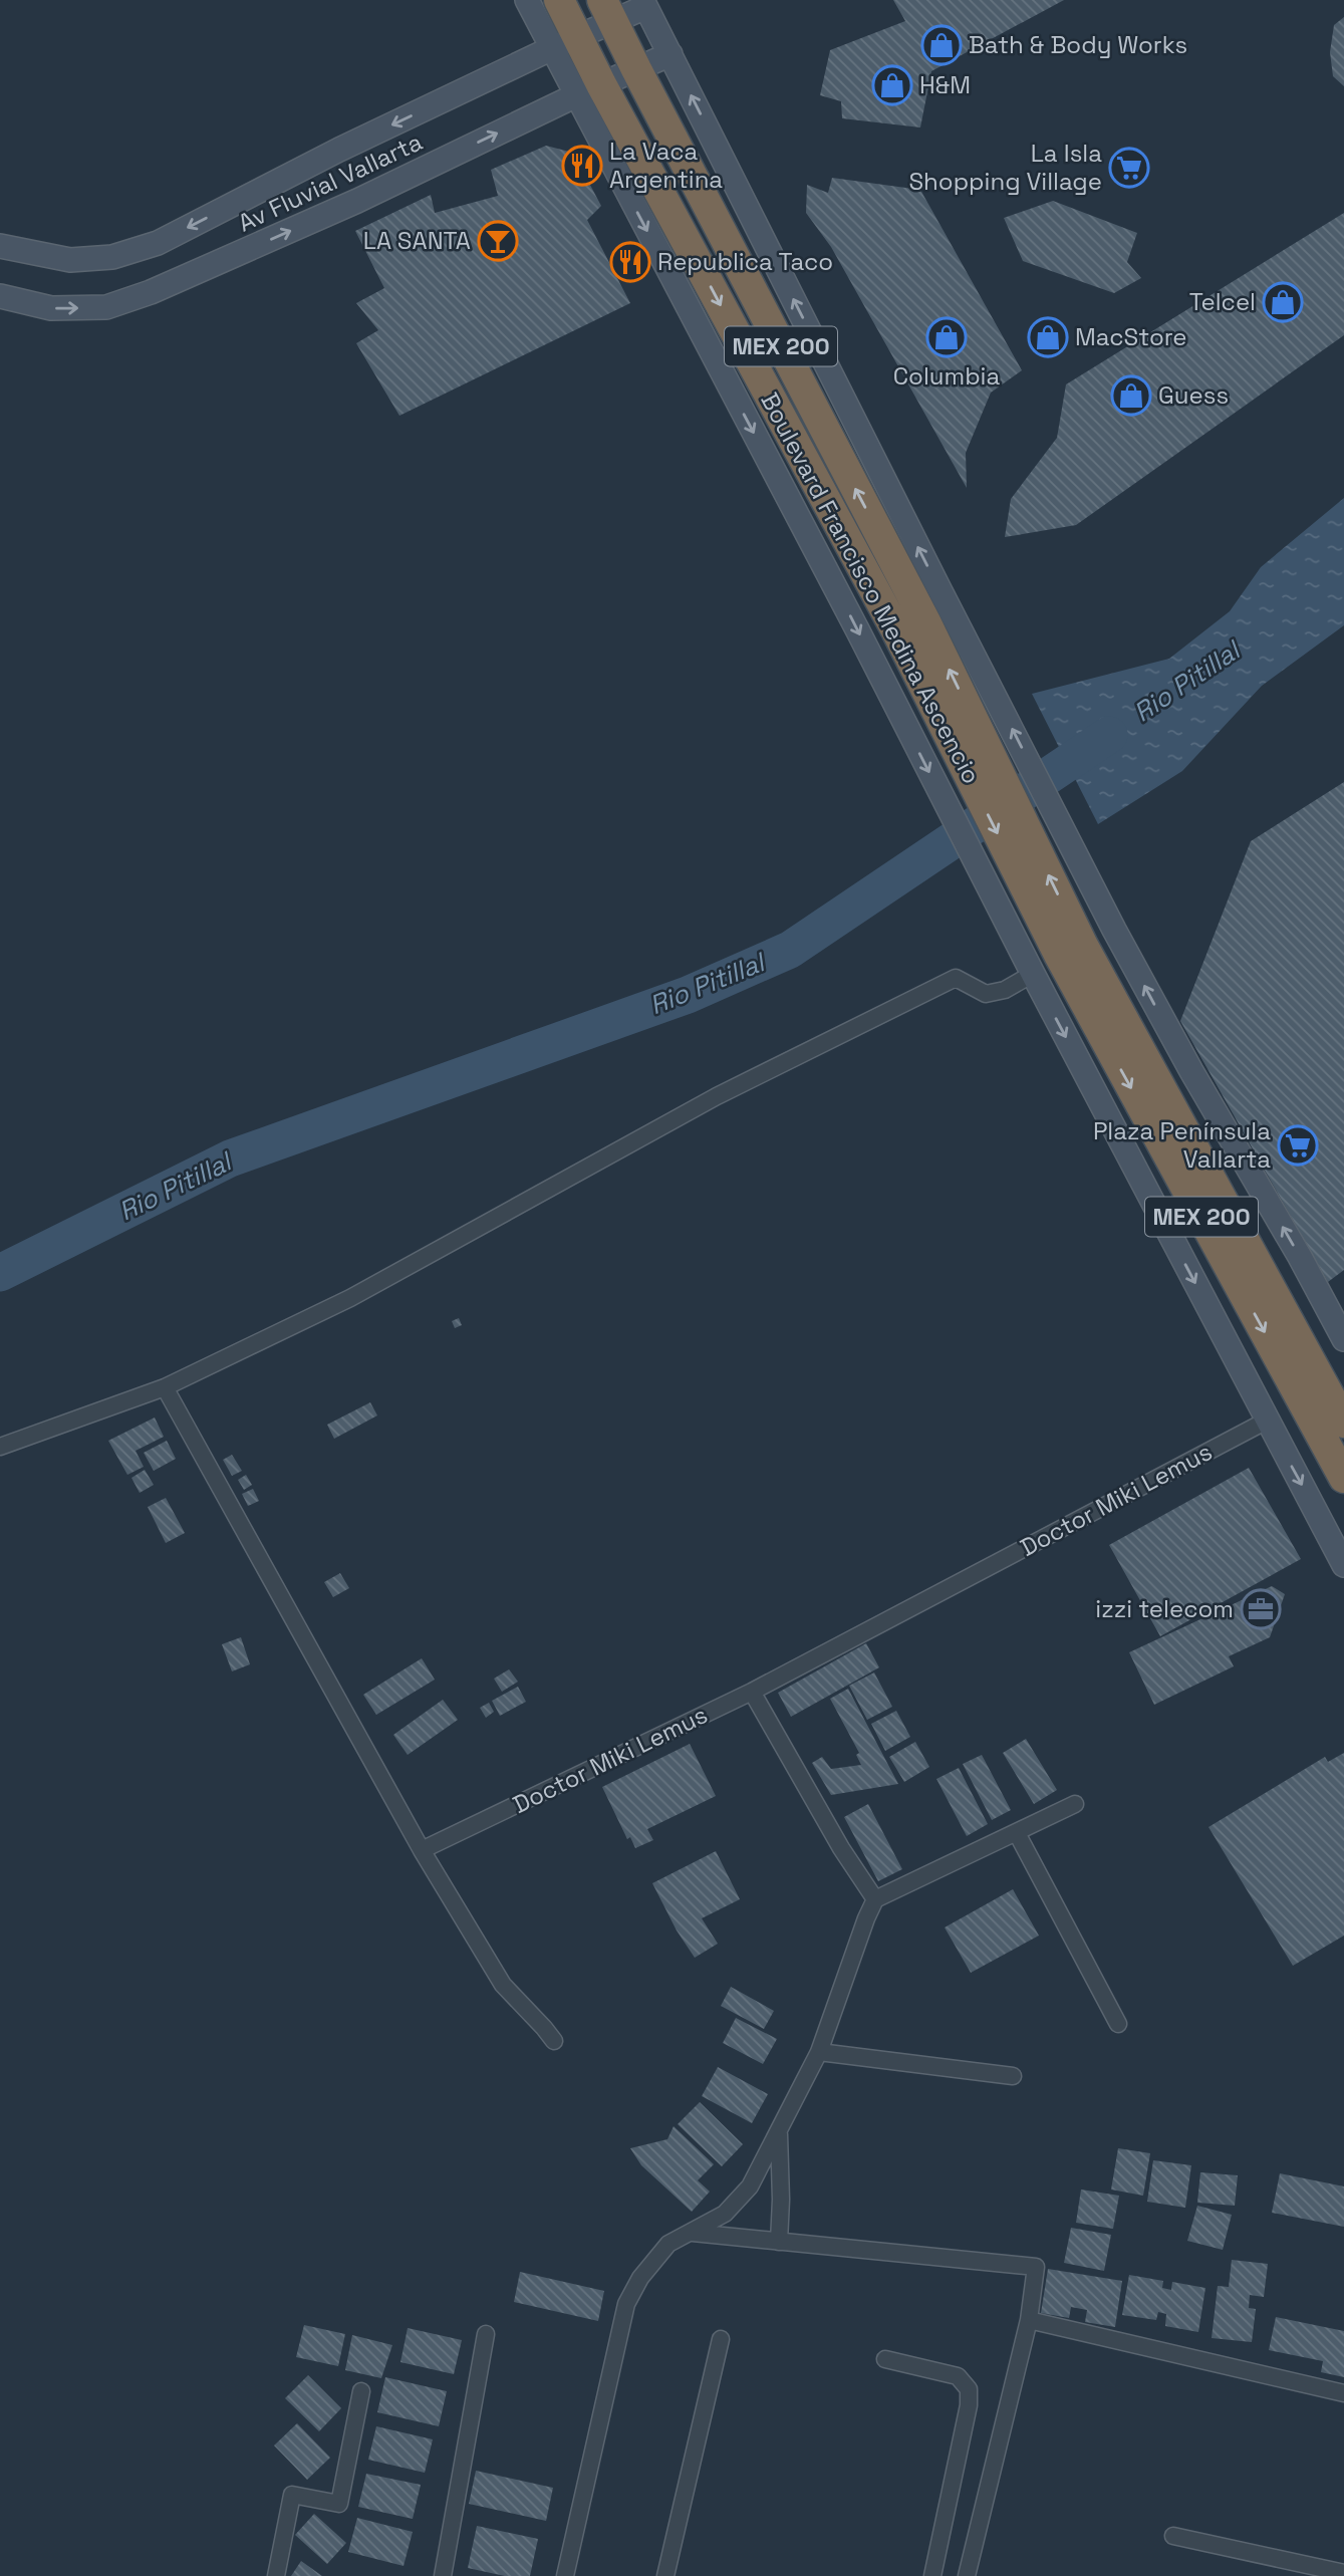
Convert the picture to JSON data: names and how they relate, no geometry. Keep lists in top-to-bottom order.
{
  "streets": {
    "highway": ["MEX 200", "Boulevard Francisco Medina Ascencio"],
    "main road": ["Av Fluvial Vallarta"],
    "street": ["Doctor Miki Lemus"]
  },
  "crossings": [
    ["Av Fluvial Vallarta", "Boulevard Francisco Medina Ascencio"],
    ["MEX 200", "Boulevard Francisco Medina Ascencio"]
  ],
  "water": ["Rio Pitillal"],
  "places": {
    "shop": [
      "Bath & Body Works",
      "H&M",
      "Telcel",
      "Columbia",
      "MacStore",
      "Guess"
    ],
    "restaurant": ["La Vaca Argentina", "Republica Taco"],
    "supermarket": ["La Isla Shopping Village", "Plaza Península Vallarta"],
    "bar": ["LA SANTA"],
    "office": ["izzi telecom"]
  }
}
